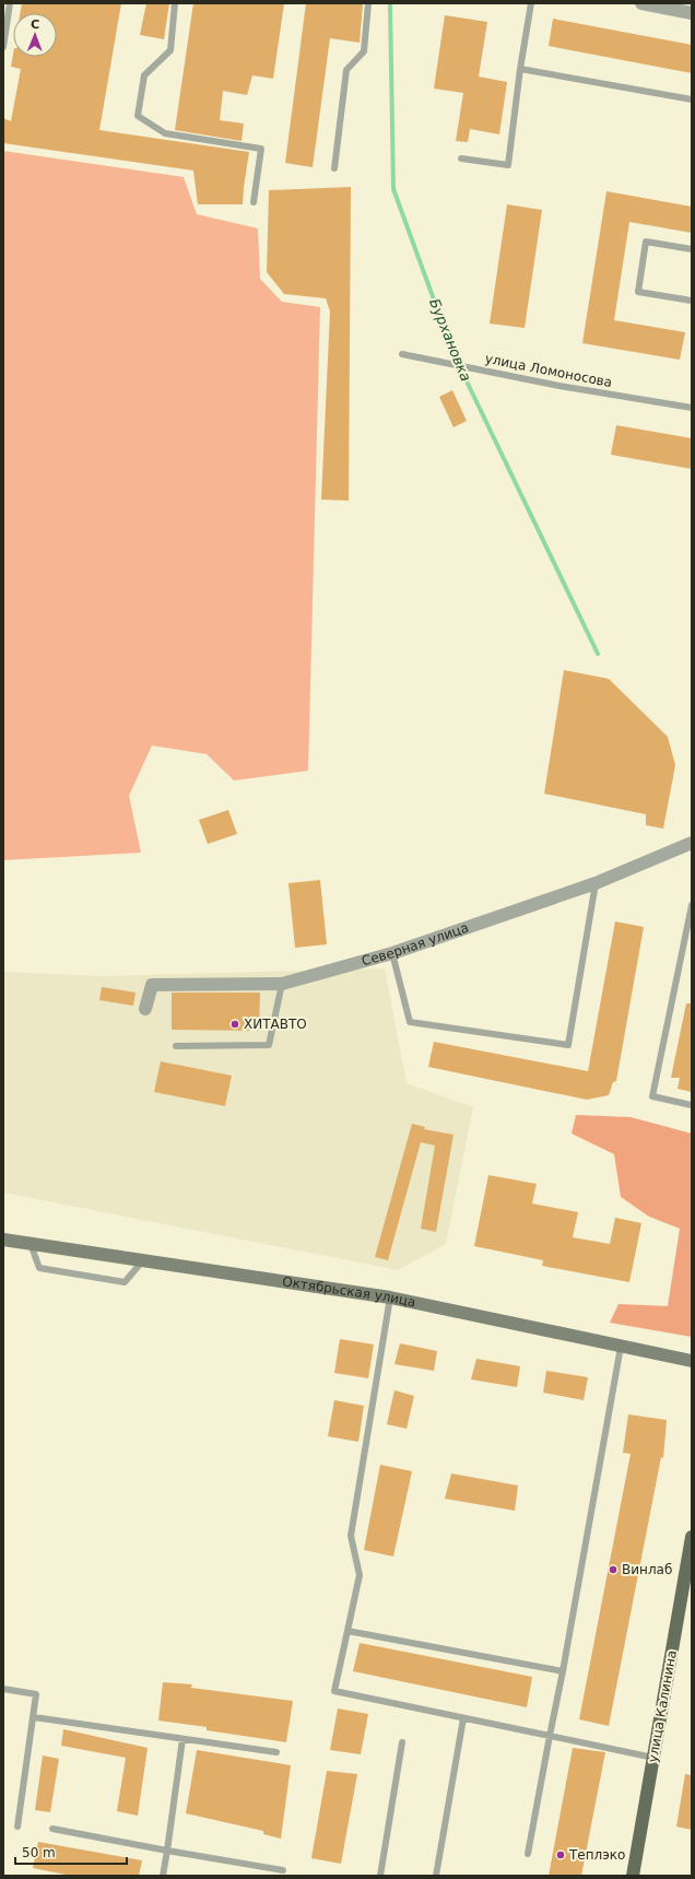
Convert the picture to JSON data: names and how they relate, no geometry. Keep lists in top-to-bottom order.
{
  "streets": {
    "main road": ["Октябрьская улица", "улица Калинина"],
    "street": ["Северная улица"],
    "lane": ["улица Ломоносова"]
  },
  "water": ["Бурхановка"],
  "places": ["ХИТАВТО", "Винлаб", "Теплэко"],
  "scale_bar": "50 m",
  "north": "top"
}
